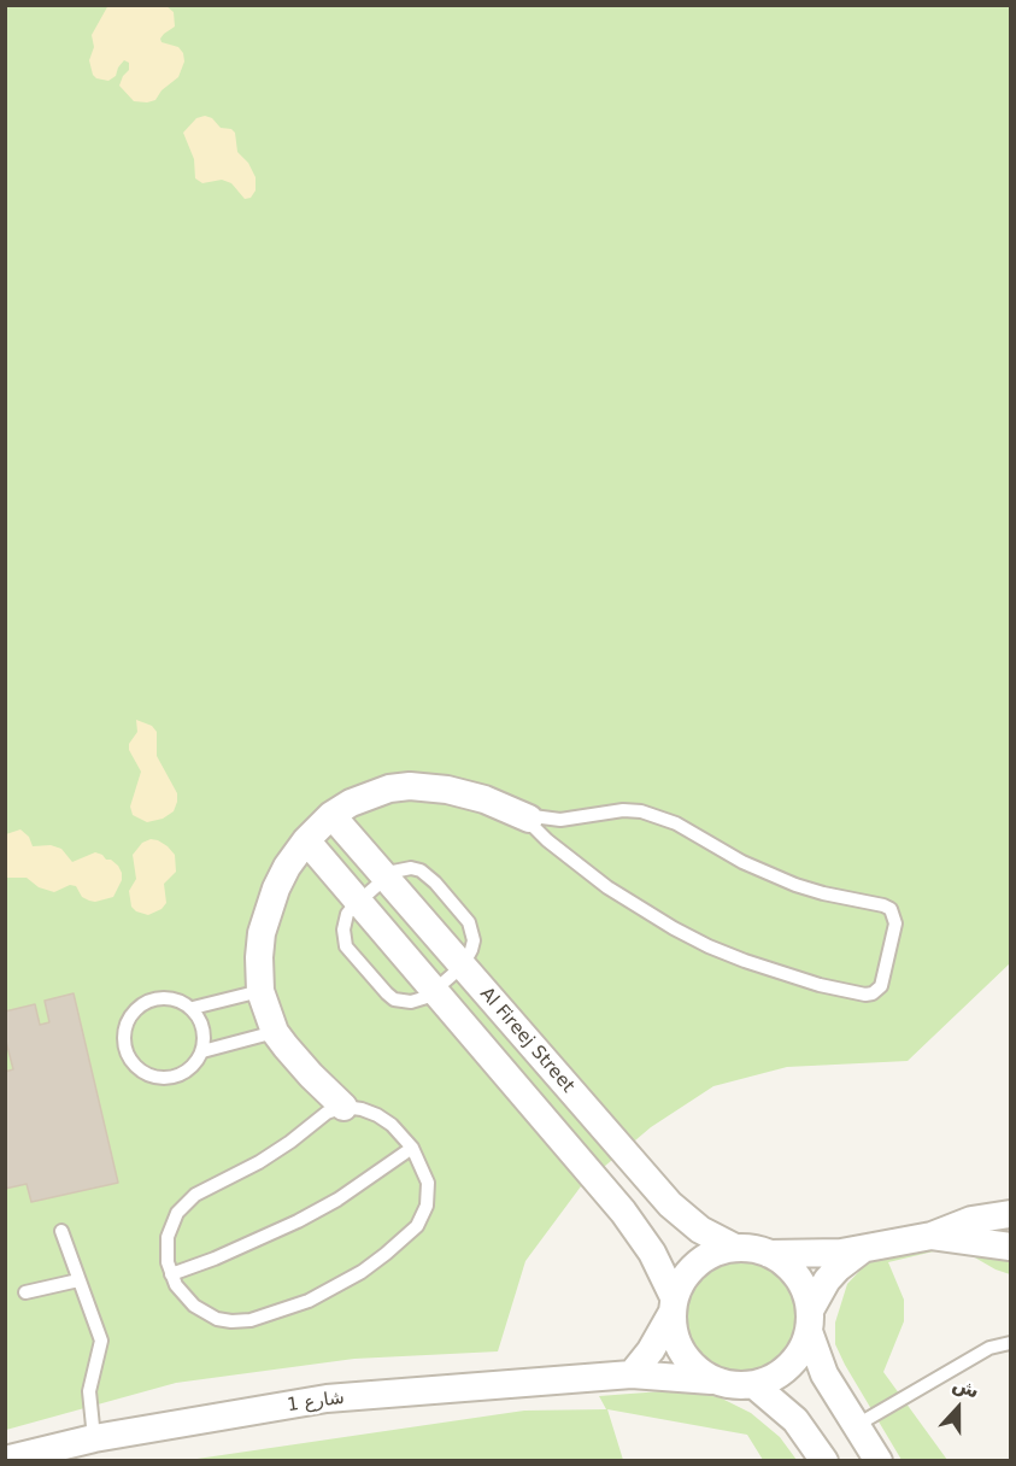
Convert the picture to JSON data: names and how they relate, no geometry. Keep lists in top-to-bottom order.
{
  "streets": {
    "street": ["Al Fireej Street", "شارع 1"]
  },
  "crossings": [
    ["Al Fireej Street", "شارع 1"]
  ],
  "north": "top"
}
